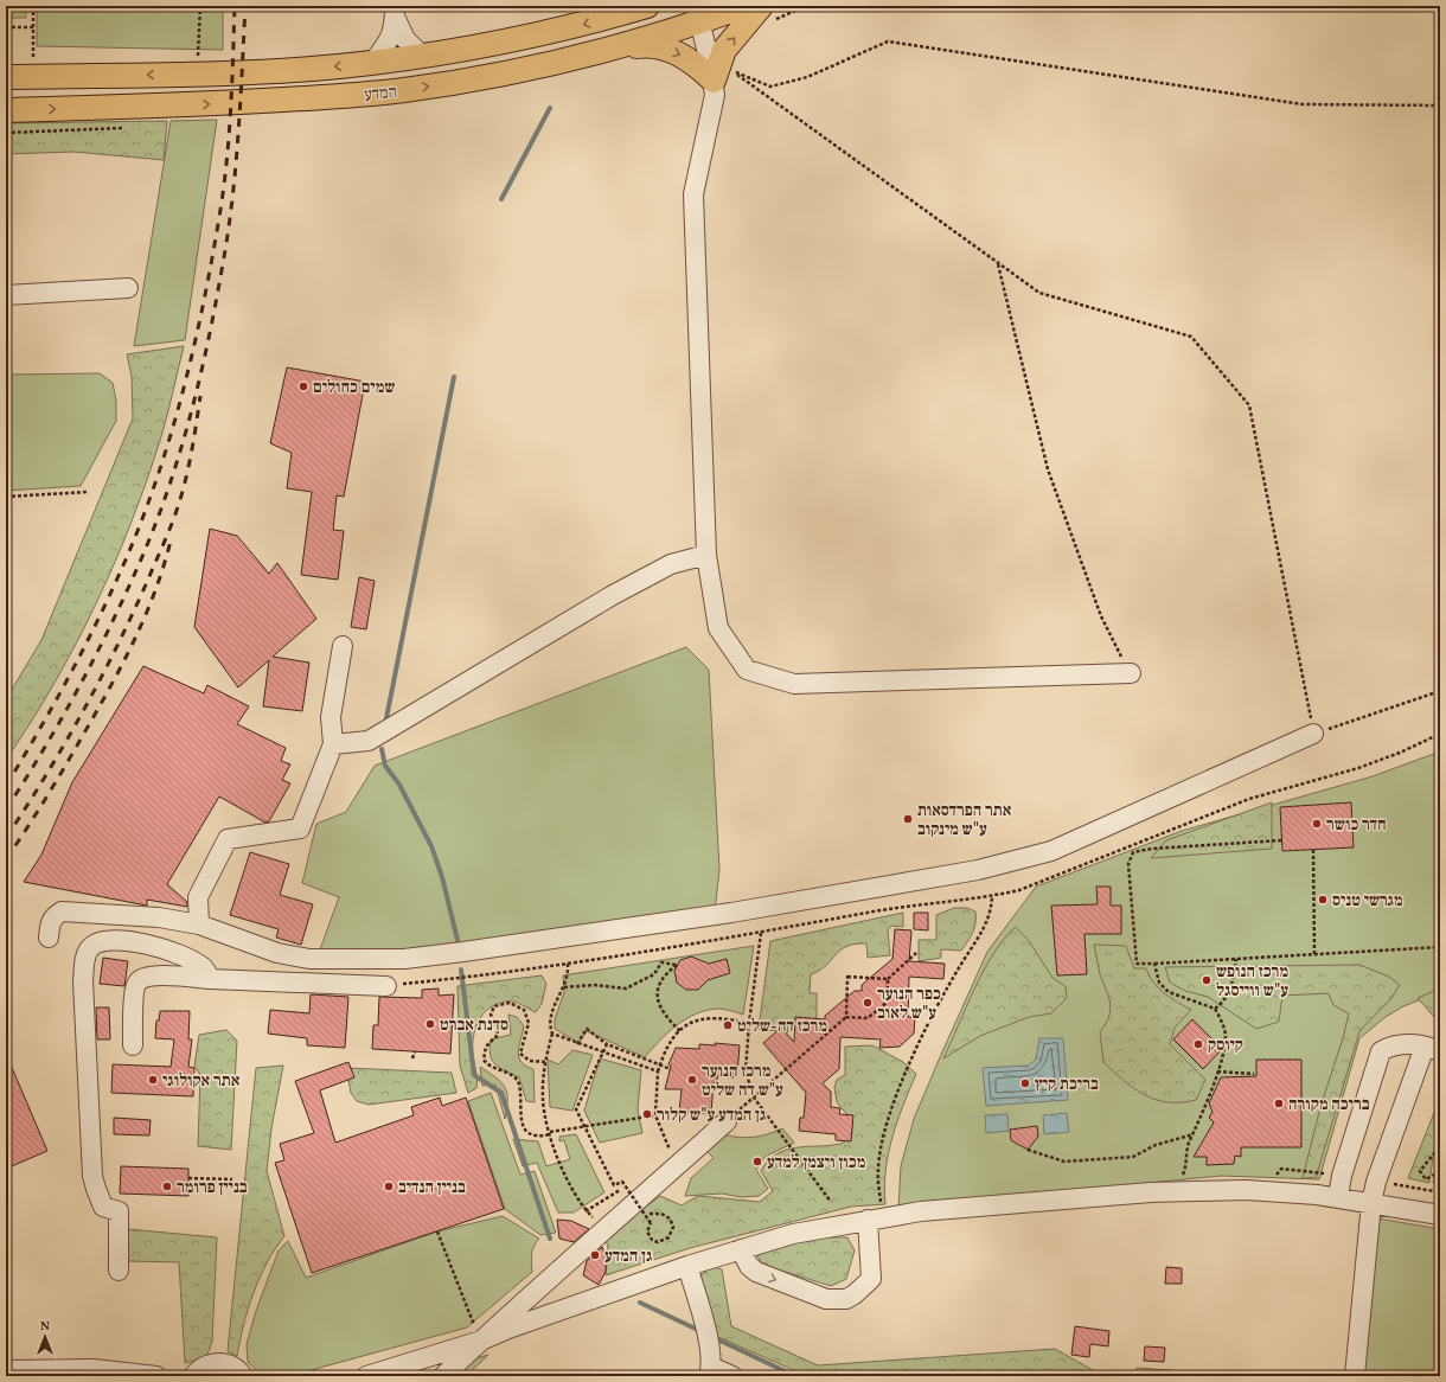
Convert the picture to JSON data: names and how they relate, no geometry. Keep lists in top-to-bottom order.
{
  "streets": {
    "main road": ["המדע"]
  },
  "places": [
    "שמים כחולים",
    "אתר הפרדסאות ע\"ש מינקוב",
    "חדר כושר",
    "מגרשי טניס",
    "מרכז הנופש ע\"ש ווייסגל",
    "כפר הנוער ע\"ש לאוב",
    "סדנת אברט",
    "מרכז דה-שליט",
    "קיוסק",
    "אתר אקולוגי",
    "מרכז הנוער ע\"ש דה שליט",
    "בריכת קיץ",
    "בריכה מקורה",
    "גן המדע ע\"ש קלור",
    "מכון ויצמן למדע",
    "בניין פרומר",
    "בניין הנדיב",
    "גן המדע"
  ],
  "north": "top"
}
